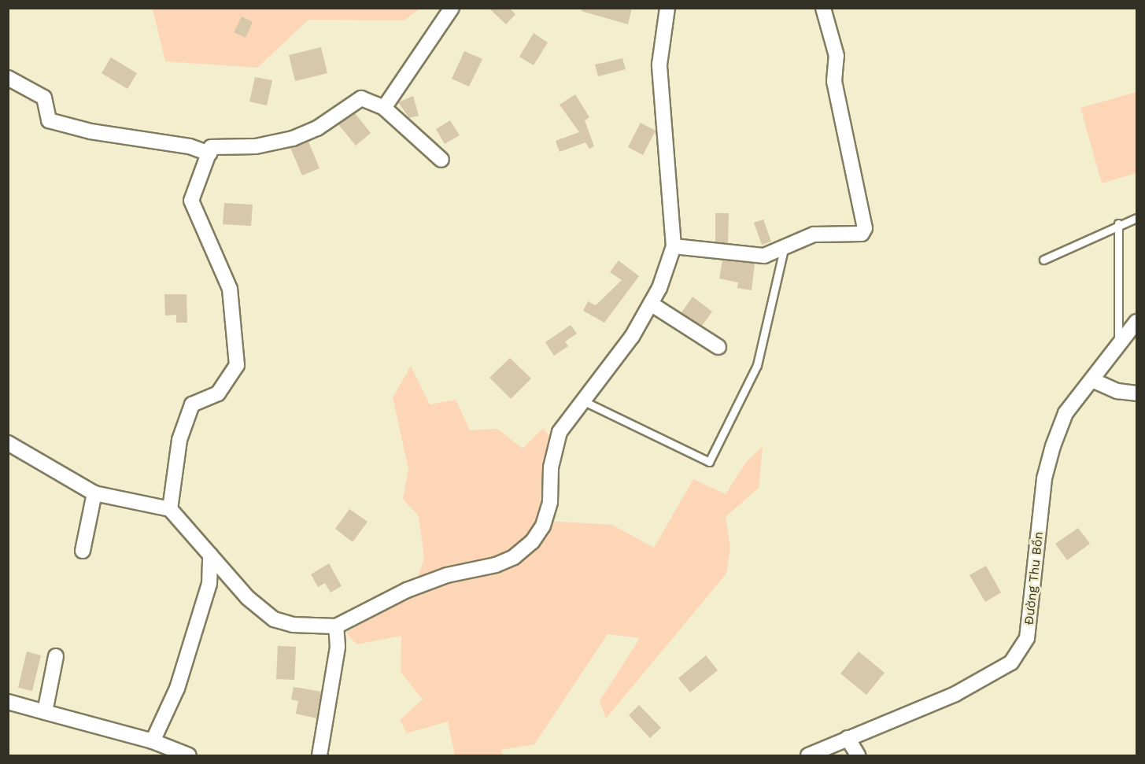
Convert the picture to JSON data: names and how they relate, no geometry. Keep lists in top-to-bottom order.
{
  "streets": {
    "street": ["Đường Thu Bồn"]
  }
}
